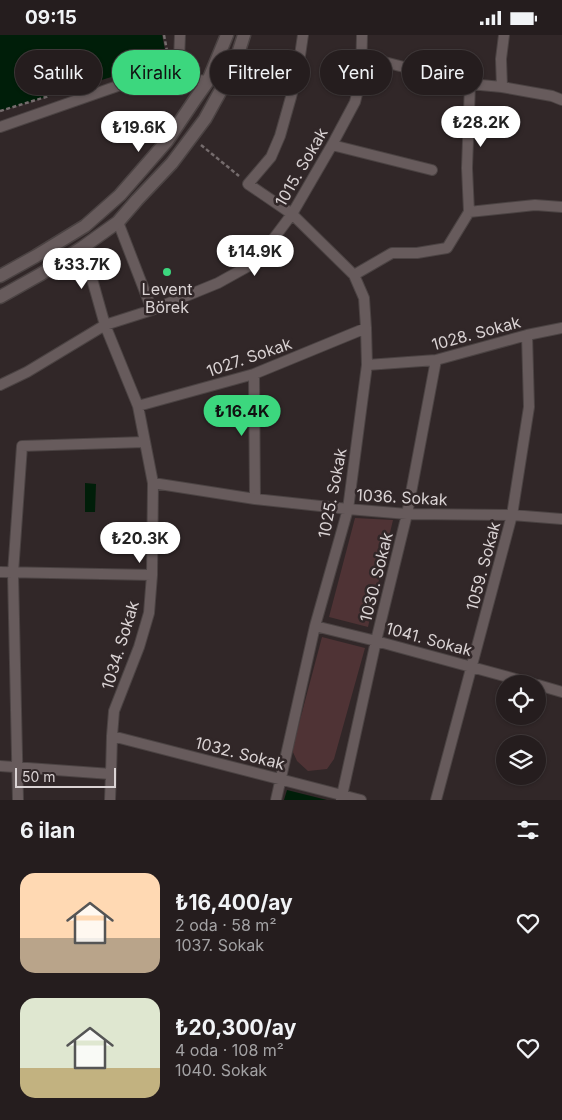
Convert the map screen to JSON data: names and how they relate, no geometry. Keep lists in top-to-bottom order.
{
  "streets": {
    "street": [
      "1015. Sokak",
      "1028. Sokak",
      "1027. Sokak",
      "1025. Sokak",
      "1036. Sokak",
      "1059. Sokak",
      "1030. Sokak",
      "1041. Sokak",
      "1034. Sokak",
      "1032. Sokak"
    ]
  },
  "crossings": [
    ["1015. Sokak", "1025. Sokak"],
    ["1015. Sokak", "1034. Sokak"],
    ["1028. Sokak", "1025. Sokak"],
    ["1028. Sokak", "1059. Sokak"],
    ["1028. Sokak", "1030. Sokak"],
    ["1027. Sokak", "1025. Sokak"],
    ["1027. Sokak", "1034. Sokak"],
    ["1025. Sokak", "1036. Sokak"],
    ["1025. Sokak", "1041. Sokak"],
    ["1025. Sokak", "1032. Sokak"],
    ["1036. Sokak", "1059. Sokak"],
    ["1036. Sokak", "1030. Sokak"],
    ["1036. Sokak", "1034. Sokak"],
    ["1059. Sokak", "1041. Sokak"],
    ["1030. Sokak", "1041. Sokak"],
    ["1030. Sokak", "1032. Sokak"],
    ["1034. Sokak", "1032. Sokak"]
  ],
  "places": ["Levent Börek"],
  "scale_bar": "50 m",
  "page": {
    "status": "09:15",
    "chip": [
      "Satılık",
      "Kiralık",
      "Filtreler",
      "Yeni",
      "Daire"
    ],
    "price": [
      "₺28.2K",
      "₺19.6K",
      "₺14.9K",
      "₺33.7K",
      "₺16.4K",
      "₺20.3K"
    ],
    "scale": "50 m",
    "heading": "6 ilan",
    "list": [
      {
        "name": "₺16,400/ay",
        "note": "2 oda · 58 m² · 1037. Sokak"
      },
      {
        "name": "₺20,300/ay",
        "note": "4 oda · 108 m² · 1040. Sokak"
      }
    ]
  }
}
